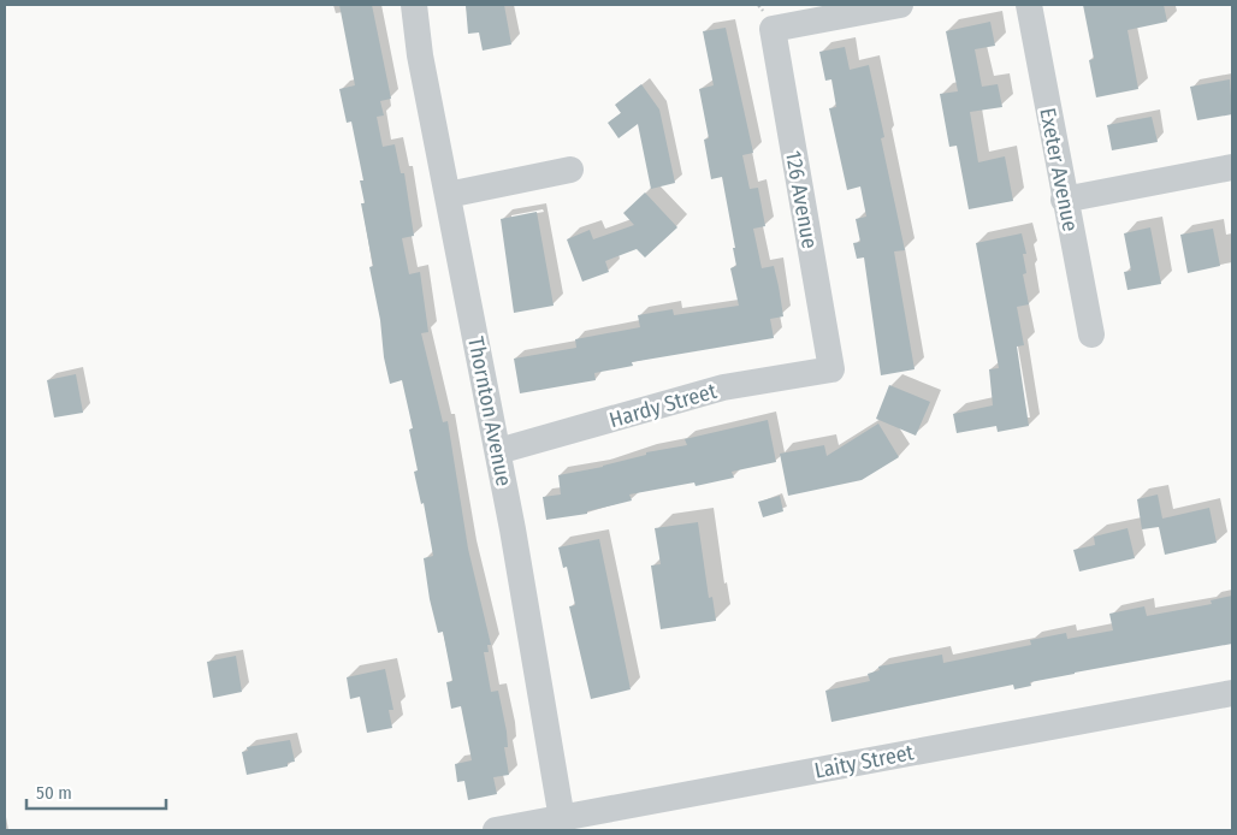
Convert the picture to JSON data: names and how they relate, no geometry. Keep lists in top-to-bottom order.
{
  "streets": {
    "street": [
      "Exeter Avenue",
      "126 Avenue",
      "Hardy Street",
      "Thornton Avenue",
      "Laity Street"
    ]
  },
  "crossings": [
    ["126 Avenue", "Hardy Street"],
    ["Hardy Street", "Thornton Avenue"],
    ["Thornton Avenue", "Laity Street"]
  ],
  "scale_bar": "50 m"
}
